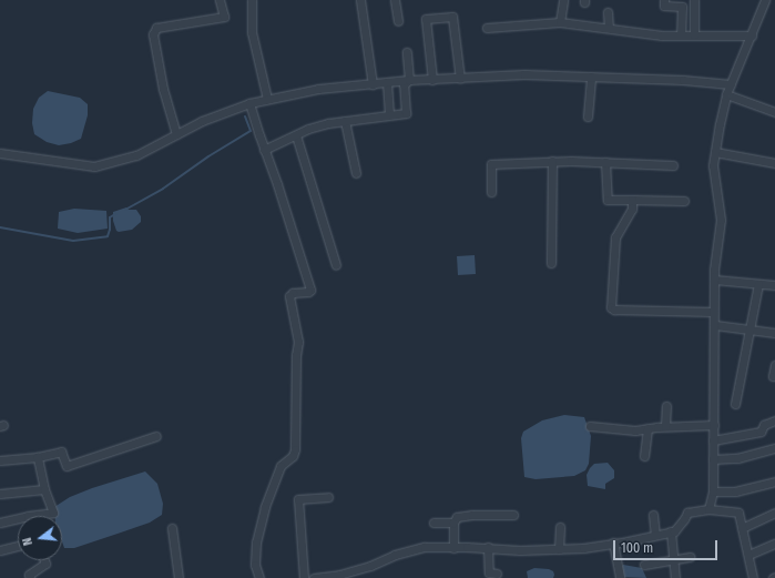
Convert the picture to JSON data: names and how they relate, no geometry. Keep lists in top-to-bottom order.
{
  "scale_bar": "100 m",
  "north": "left"
}
